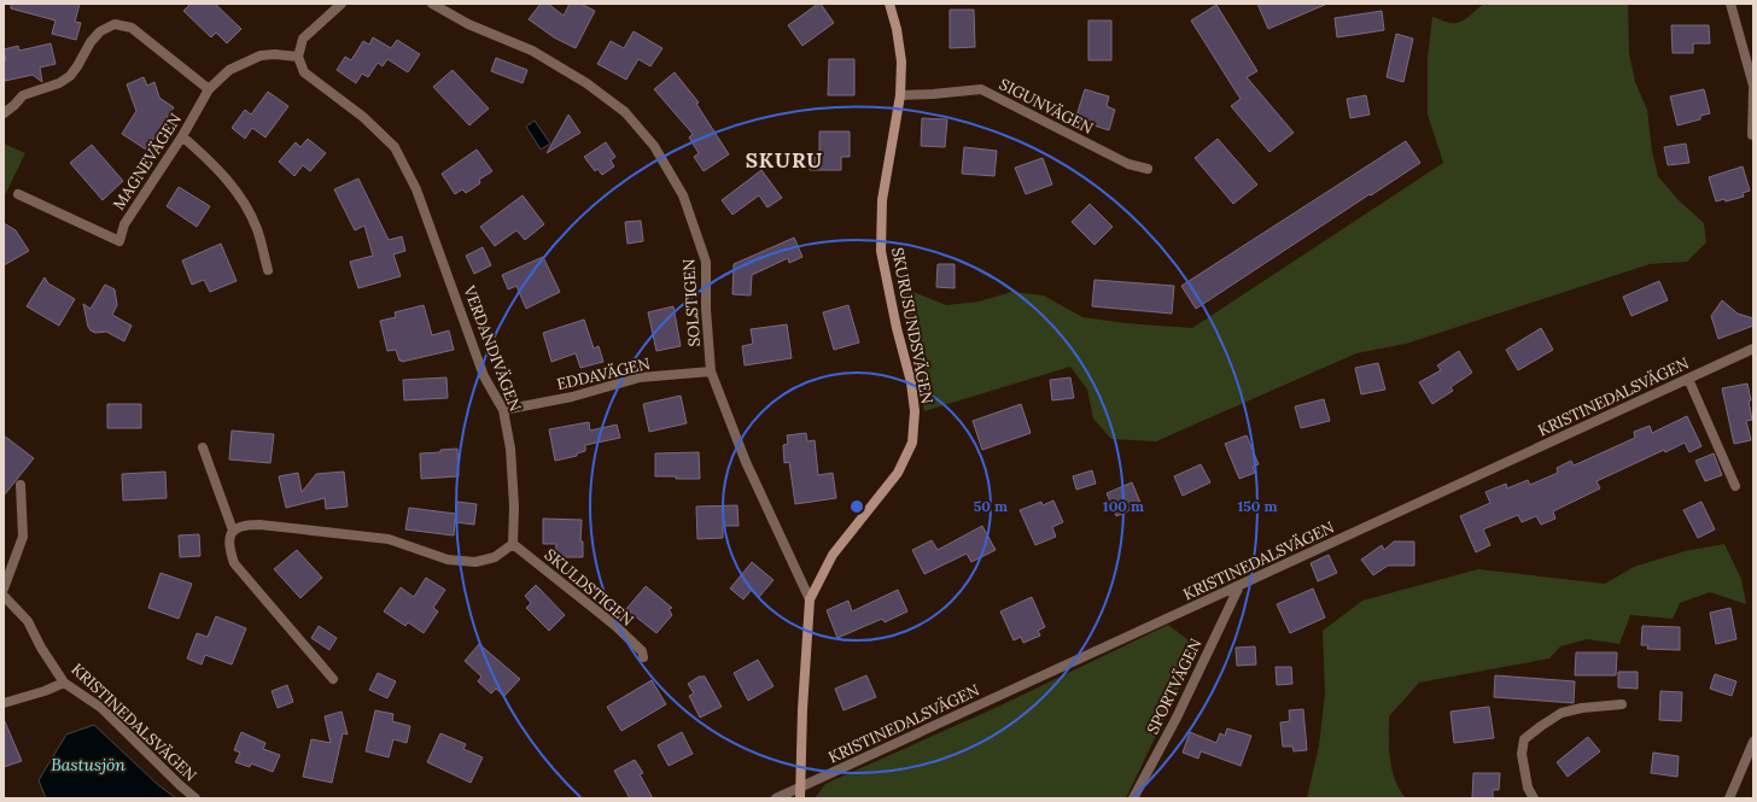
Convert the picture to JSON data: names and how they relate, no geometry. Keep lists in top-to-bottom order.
{
  "streets": {
    "street": [
      "SIGUNVÄGEN",
      "MAGNEVÄGEN",
      "SOLSTIGEN",
      "SKURUSUNDSVÄGEN",
      "VERDANDIVÄGEN",
      "EDDAVÄGEN",
      "KRISTINEDALSVÄGEN",
      "SKULDSTIGEN",
      "SPORTVÄGEN"
    ]
  },
  "crossings": [
    ["SIGUNVÄGEN", "SKURUSUNDSVÄGEN"],
    ["MAGNEVÄGEN", "VERDANDIVÄGEN"],
    ["SOLSTIGEN", "SKURUSUNDSVÄGEN"],
    ["SOLSTIGEN", "EDDAVÄGEN"],
    ["SKURUSUNDSVÄGEN", "KRISTINEDALSVÄGEN"],
    ["VERDANDIVÄGEN", "EDDAVÄGEN"],
    ["VERDANDIVÄGEN", "SKULDSTIGEN"],
    ["KRISTINEDALSVÄGEN", "SPORTVÄGEN"]
  ],
  "districts": ["SKURU"],
  "water": ["Bastusjön"],
  "rings": ["50 m", "100 m", "150 m"]
}
